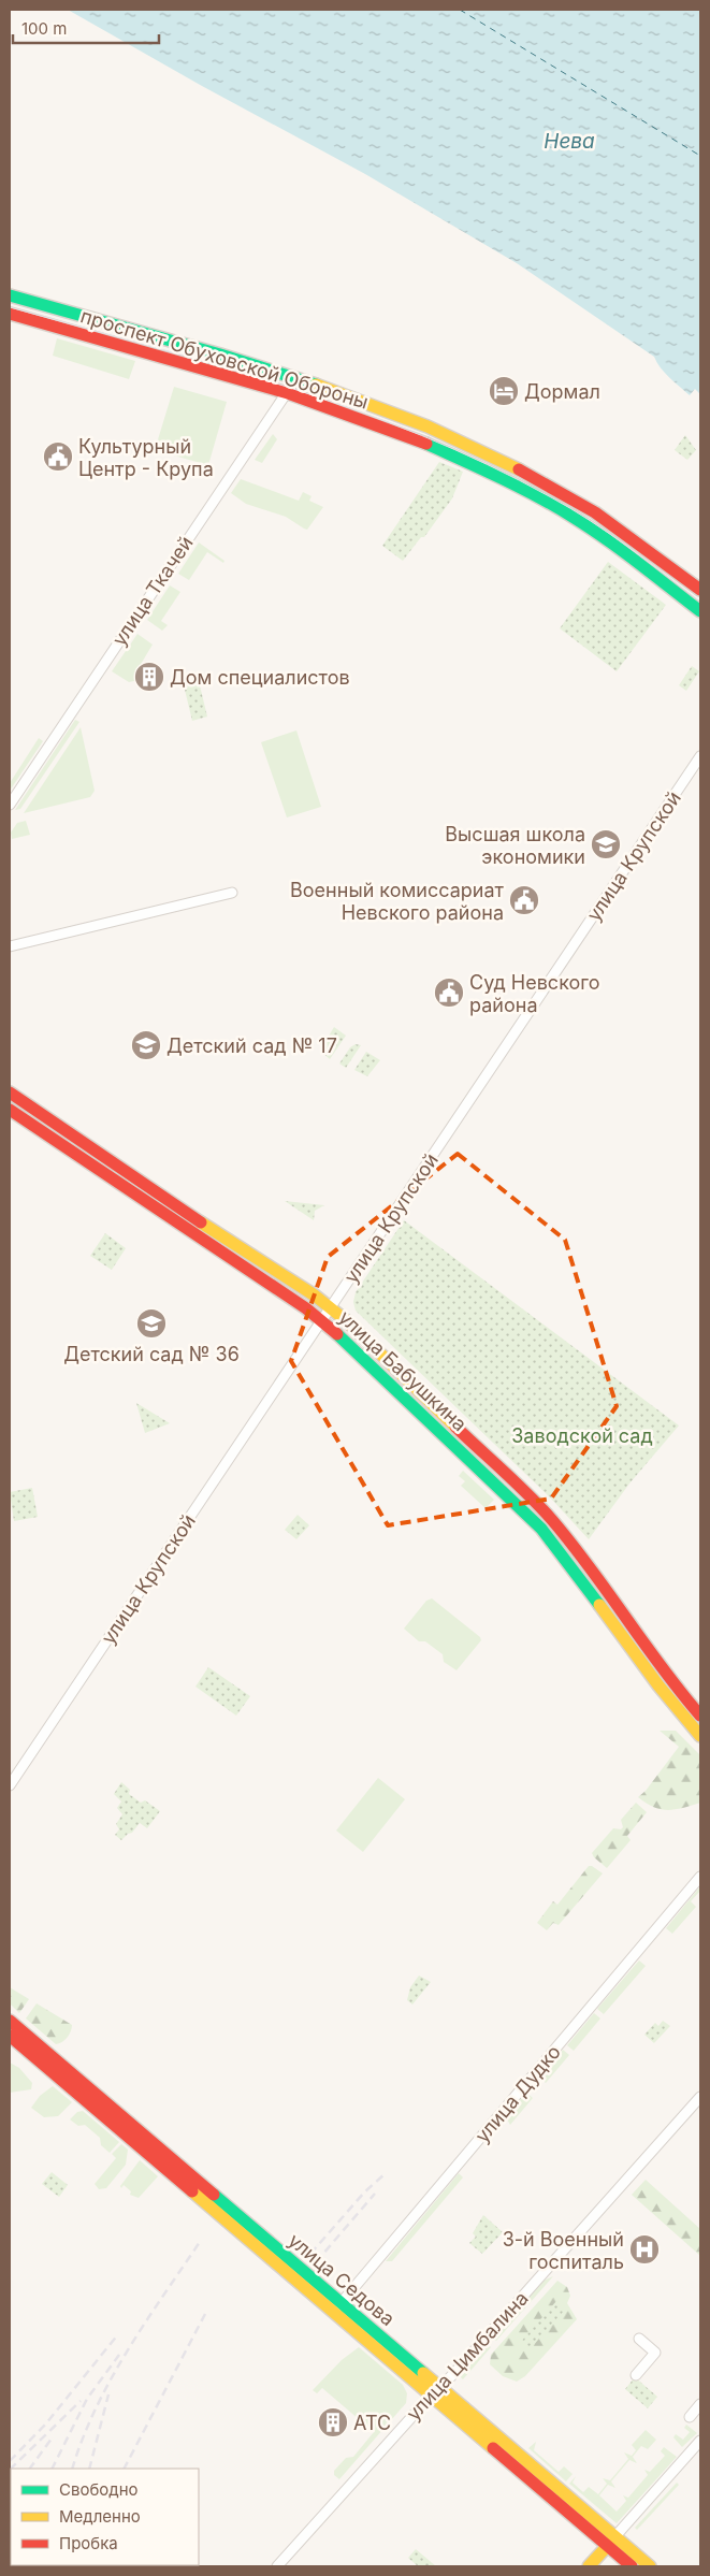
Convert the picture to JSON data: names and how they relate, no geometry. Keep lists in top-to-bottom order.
{
  "streets": {
    "main road": ["проспект Обуховской Обороны", "улица Бабушкина", "улица Седова"],
    "street": [
      "улица Ткачей",
      "улица Крупской",
      "улица Дудко",
      "улица Цимбалина"
    ]
  },
  "crossings": [
    ["проспект Обуховской Обороны", "улица Ткачей"],
    ["улица Крупской", "улица Бабушкина"],
    ["улица Дудко", "улица Седова"],
    ["улица Седова", "улица Цимбалина"]
  ],
  "water": ["Нева"],
  "parks": ["Заводской сад"],
  "places": {
    "hotel": ["Дормал"],
    "public building": ["Культурный Центр - Крупа", "Военный комиссариат Невского района", "Суд Невского района"],
    "building": ["Дом специалистов", "АТС"],
    "school or university": ["Высшая школа экономики", "Детский сад № 17", "Детский сад № 36"],
    "hospital": ["3-й Военный госпиталь"]
  },
  "legend": ["Свободно", "Медленно", "Пробка"],
  "scale_bar": "100 m"
}
